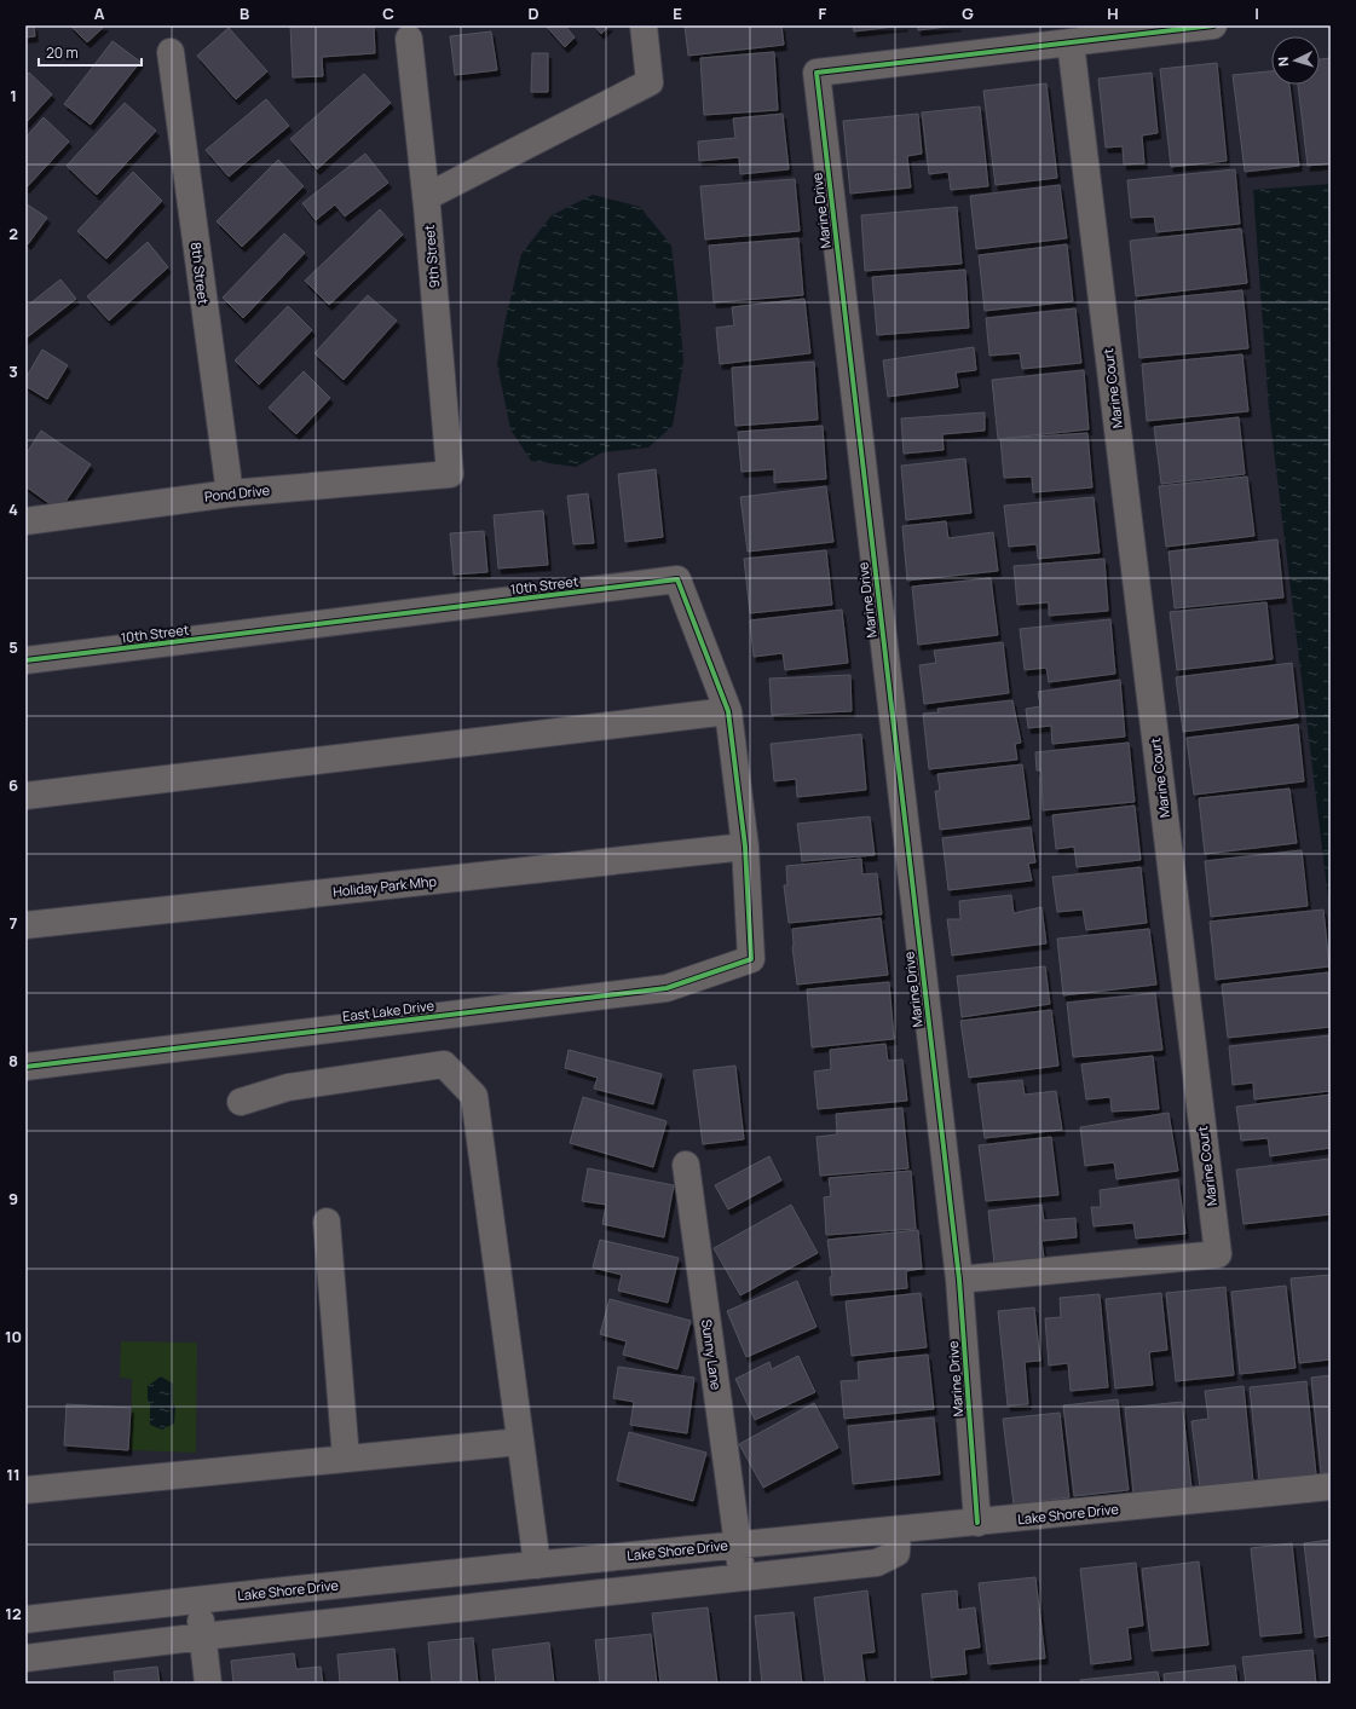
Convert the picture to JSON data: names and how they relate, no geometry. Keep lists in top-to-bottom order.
{
  "streets": {
    "street": [
      "Marine Drive",
      "9th Street",
      "8th Street",
      "Marine Court",
      "Pond Drive",
      "10th Street",
      "Holiday Park Mhp",
      "East Lake Drive",
      "Sunny Lane",
      "Lake Shore Drive"
    ]
  },
  "crossings": [
    ["Marine Drive", "Marine Court"],
    ["Marine Drive", "Lake Shore Drive"],
    ["9th Street", "Pond Drive"],
    ["8th Street", "Pond Drive"],
    ["10th Street", "Holiday Park Mhp"],
    ["10th Street", "East Lake Drive"],
    ["Sunny Lane", "Lake Shore Drive"]
  ],
  "scale_bar": "20 m",
  "north": "left",
  "grid": {
    "columns": [
      "A",
      "B",
      "C",
      "D",
      "E",
      "F",
      "G",
      "H",
      "I"
    ],
    "rows": [
      "1",
      "2",
      "3",
      "4",
      "5",
      "6",
      "7",
      "8",
      "9",
      "10",
      "11",
      "12"
    ]
  }
}
